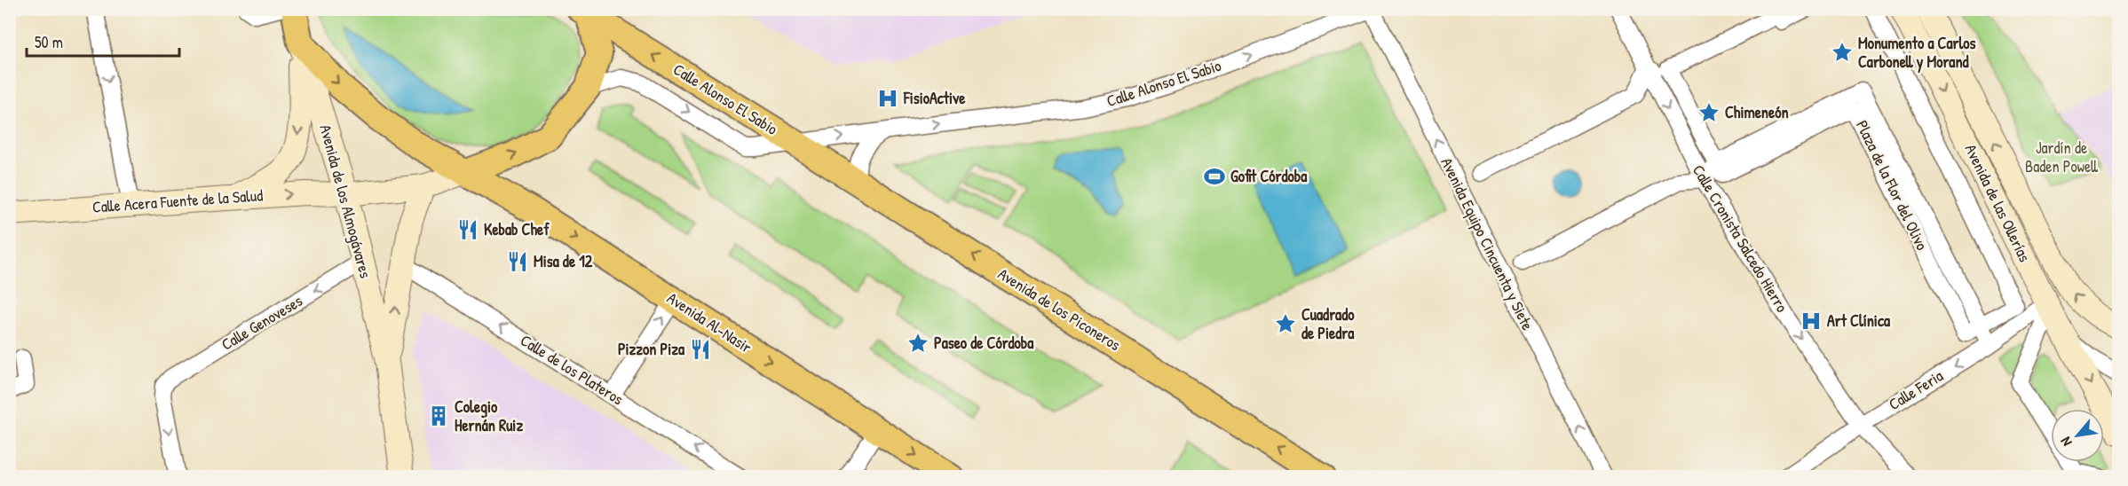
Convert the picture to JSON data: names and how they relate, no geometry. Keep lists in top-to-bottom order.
{
  "streets": {
    "main road": [
      "Calle Alonso El Sabio",
      "Calle Acera Fuente de la Salud",
      "Avenida de los Almogávares",
      "Avenida de las Ollerías",
      "Avenida de los Piconeros",
      "Avenida Al-Nasir"
    ],
    "street": [
      "Plaza de la Flor del Olivo",
      "Calle Cronista Salcedo Hierro",
      "Avenida Equipo Cincuenta y Siete",
      "Calle Genoveses",
      "Calle de los Plateros",
      "Calle Feria"
    ]
  },
  "crossings": [
    ["Calle Alonso El Sabio", "Avenida Equipo Cincuenta y Siete"],
    ["Calle Alonso El Sabio", "Avenida de los Piconeros"],
    ["Calle Acera Fuente de la Salud", "Avenida de los Almogávares"],
    ["Calle Acera Fuente de la Salud", "Avenida Al-Nasir"],
    ["Avenida de los Almogávares", "Calle Genoveses"],
    ["Avenida de los Almogávares", "Avenida Al-Nasir"],
    ["Avenida de los Almogávares", "Calle de los Plateros"],
    ["Avenida de las Ollerías", "Calle Feria"],
    ["Calle Cronista Salcedo Hierro", "Calle Feria"]
  ],
  "one_way": [
    "Calle Cronista Salcedo Hierro",
    "Avenida Equipo Cincuenta y Siete",
    "Avenida de los Piconeros",
    "Calle Genoveses",
    "Avenida Al-Nasir",
    "Calle de los Plateros",
    "Calle Feria"
  ],
  "parks": ["Jardín de Baden Powell"],
  "places": {
    "place": [
      "Monumento a Carlos Carbonell y Morand",
      "Chimeneón",
      "Cuadrado de Piedra",
      "Paseo de Córdoba"
    ],
    "hospital": ["FisioActive", "Art Clínica"],
    "sports": ["Gofit Córdoba"],
    "restaurant": ["Kebab Chef", "Misa de 12", "Pizzon Piza"],
    "building": ["Colegio Hernán Ruiz"]
  },
  "scale_bar": "50 m",
  "north": "bottom left"
}
